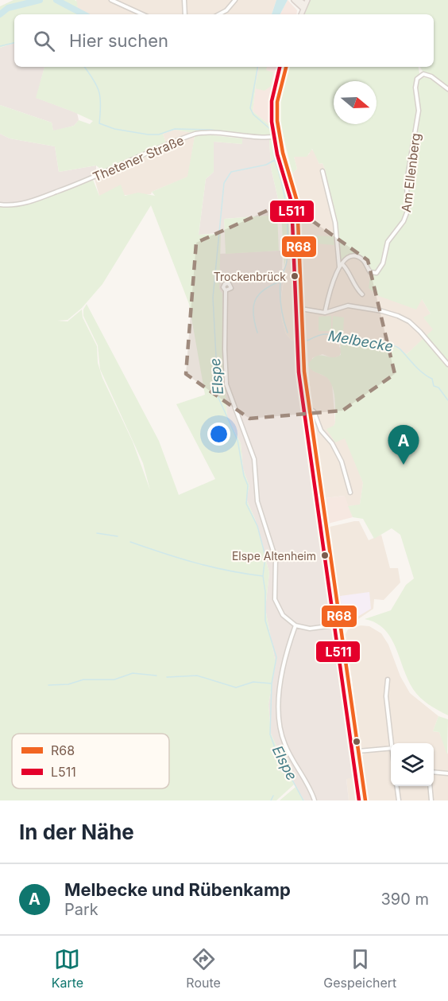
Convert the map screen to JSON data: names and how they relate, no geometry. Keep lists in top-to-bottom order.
{
  "streets": {
    "street": ["Thetener Straße", "Am Ellenberg"]
  },
  "water": ["Melbecke", "Elspe"],
  "places": ["Trockenbrück", "Elspe Altenheim"],
  "lines": ["transit line R68", "transit line L511"],
  "legend": ["R68", "L511"],
  "north": "right",
  "page": {
    "search": "Hier suchen",
    "pins": "A",
    "heading": "In der Nähe",
    "list": [
      {
        "mark": "A",
        "name": "Melbecke und Rübenkamp",
        "note": "Park",
        "value": "390 m"
      }
    ],
    "nav": ["Karte", "Route", "Gespeichert"]
  }
}
